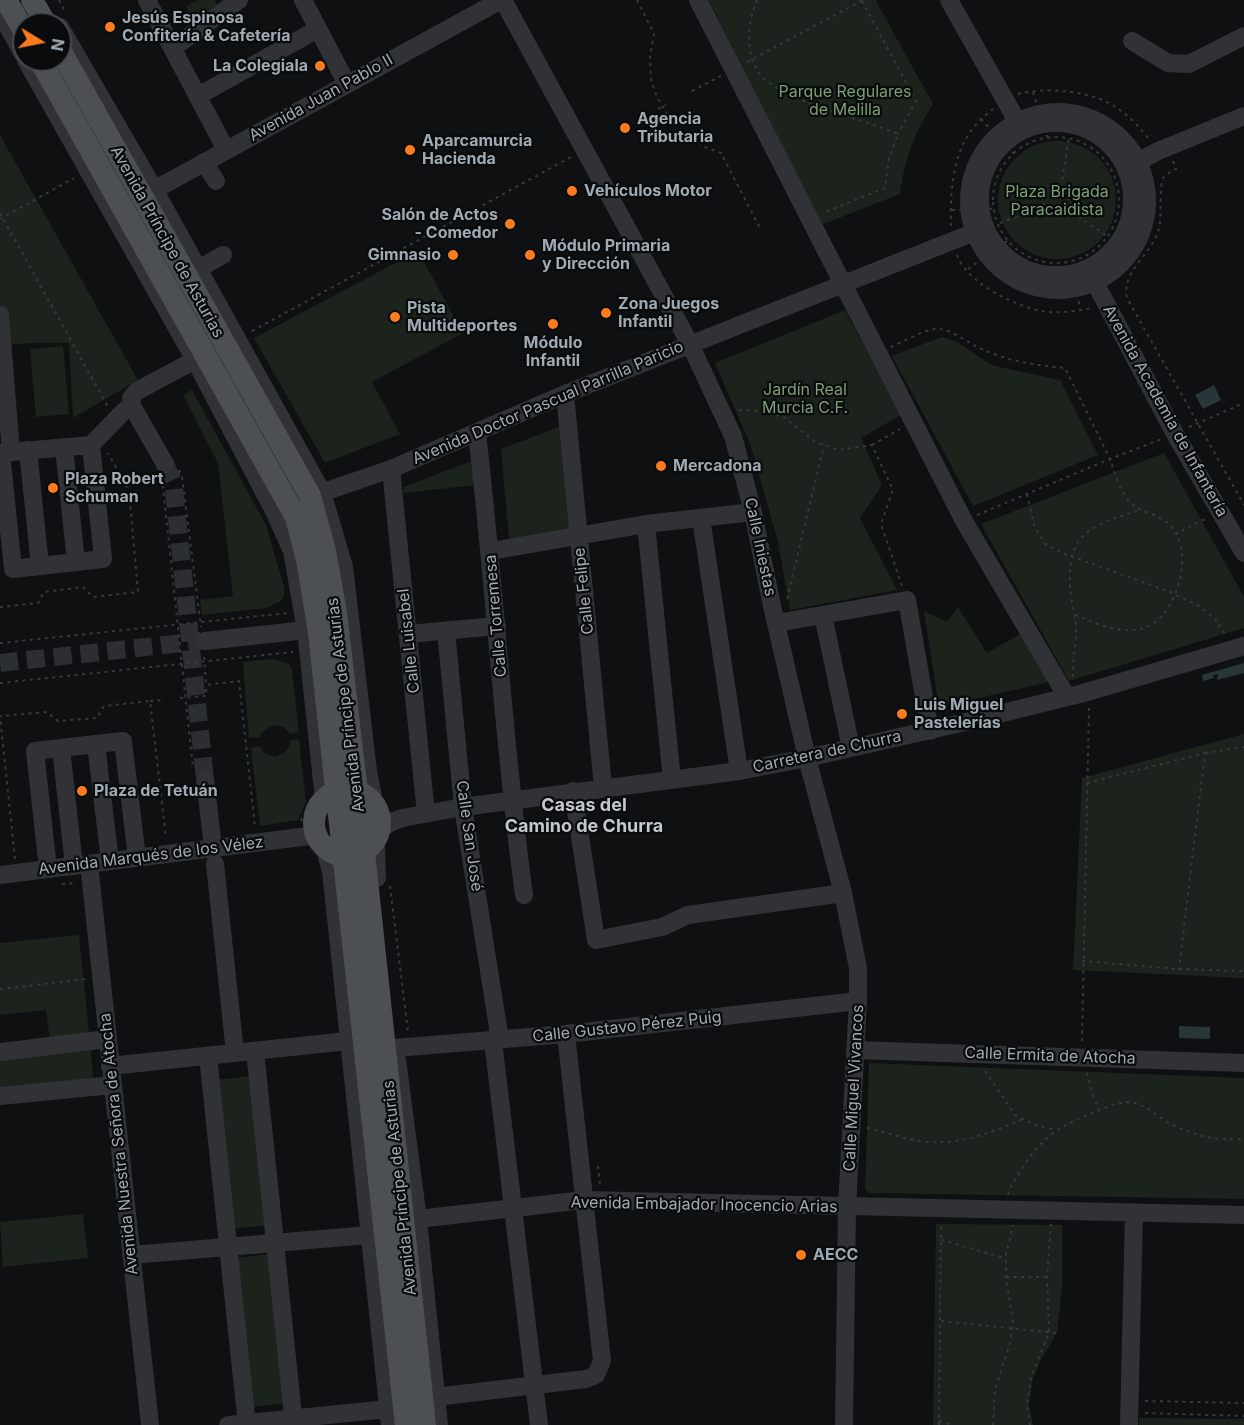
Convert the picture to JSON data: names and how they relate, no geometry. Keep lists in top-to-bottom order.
{
  "streets": {
    "main road": ["Avenida Príncipe de Asturias"],
    "street": [
      "Avenida Juan Pablo II",
      "Avenida Doctor Pascual Parrilla Paricio",
      "Avenida Academia de Infantería",
      "Calle Iniestas",
      "Calle Felipe",
      "Calle Torremesa",
      "Calle Luisabel",
      "Carretera de Churra",
      "Calle San José",
      "Avenida Marqués de los Vélez",
      "Calle Gustavo Pérez Puig",
      "Calle Ermita de Atocha",
      "Calle Miguel Vivancos",
      "Avenida Nuestra Señora de Atocha",
      "Avenida Embajador Inocencio Arias"
    ]
  },
  "crossings": [
    ["Avenida Juan Pablo II", "Avenida Príncipe de Asturias"],
    ["Avenida Juan Pablo II", "Calle Iniestas"],
    ["Avenida Príncipe de Asturias", "Avenida Doctor Pascual Parrilla Paricio"],
    ["Avenida Príncipe de Asturias", "Carretera de Churra"],
    ["Avenida Príncipe de Asturias", "Avenida Marqués de los Vélez"],
    ["Avenida Doctor Pascual Parrilla Paricio", "Calle Iniestas"],
    ["Avenida Doctor Pascual Parrilla Paricio", "Calle Felipe"],
    ["Avenida Doctor Pascual Parrilla Paricio", "Calle Torremesa"],
    ["Avenida Doctor Pascual Parrilla Paricio", "Calle Luisabel"],
    ["Calle Iniestas", "Carretera de Churra"],
    ["Calle Iniestas", "Calle Miguel Vivancos"],
    ["Calle Felipe", "Carretera de Churra"],
    ["Calle Torremesa", "Carretera de Churra"],
    ["Calle Luisabel", "Carretera de Churra"],
    ["Carretera de Churra", "Calle San José"],
    ["Carretera de Churra", "Avenida Marqués de los Vélez"],
    ["Carretera de Churra", "Calle Miguel Vivancos"],
    ["Calle San José", "Calle Gustavo Pérez Puig"],
    ["Calle San José", "Avenida Embajador Inocencio Arias"],
    ["Avenida Marqués de los Vélez", "Avenida Nuestra Señora de Atocha"],
    ["Calle Gustavo Pérez Puig", "Calle Miguel Vivancos"],
    ["Calle Ermita de Atocha", "Calle Miguel Vivancos"],
    ["Calle Miguel Vivancos", "Avenida Embajador Inocencio Arias"]
  ],
  "districts": ["Casas del Camino de Churra"],
  "parks": ["Parque Regulares de Melilla", "Plaza Brigada Paracaidista", "Jardín Real Murcia C.F."],
  "places": [
    "Jesús Espinosa Confitería & Cafetería",
    "La Colegiala",
    "Agencia Tributaria",
    "Aparcamurcia Hacienda",
    "Vehículos Motor",
    "Salón de Actos - Comedor",
    "Gimnasio",
    "Módulo Primaria y Dirección",
    "Zona Juegos Infantil",
    "Pista Multideportes",
    "Módulo Infantil",
    "Mercadona",
    "Plaza Robert Schuman",
    "Luis Miguel Pastelerías",
    "Plaza de Tetuán",
    "AECC"
  ],
  "north": "right"
}
